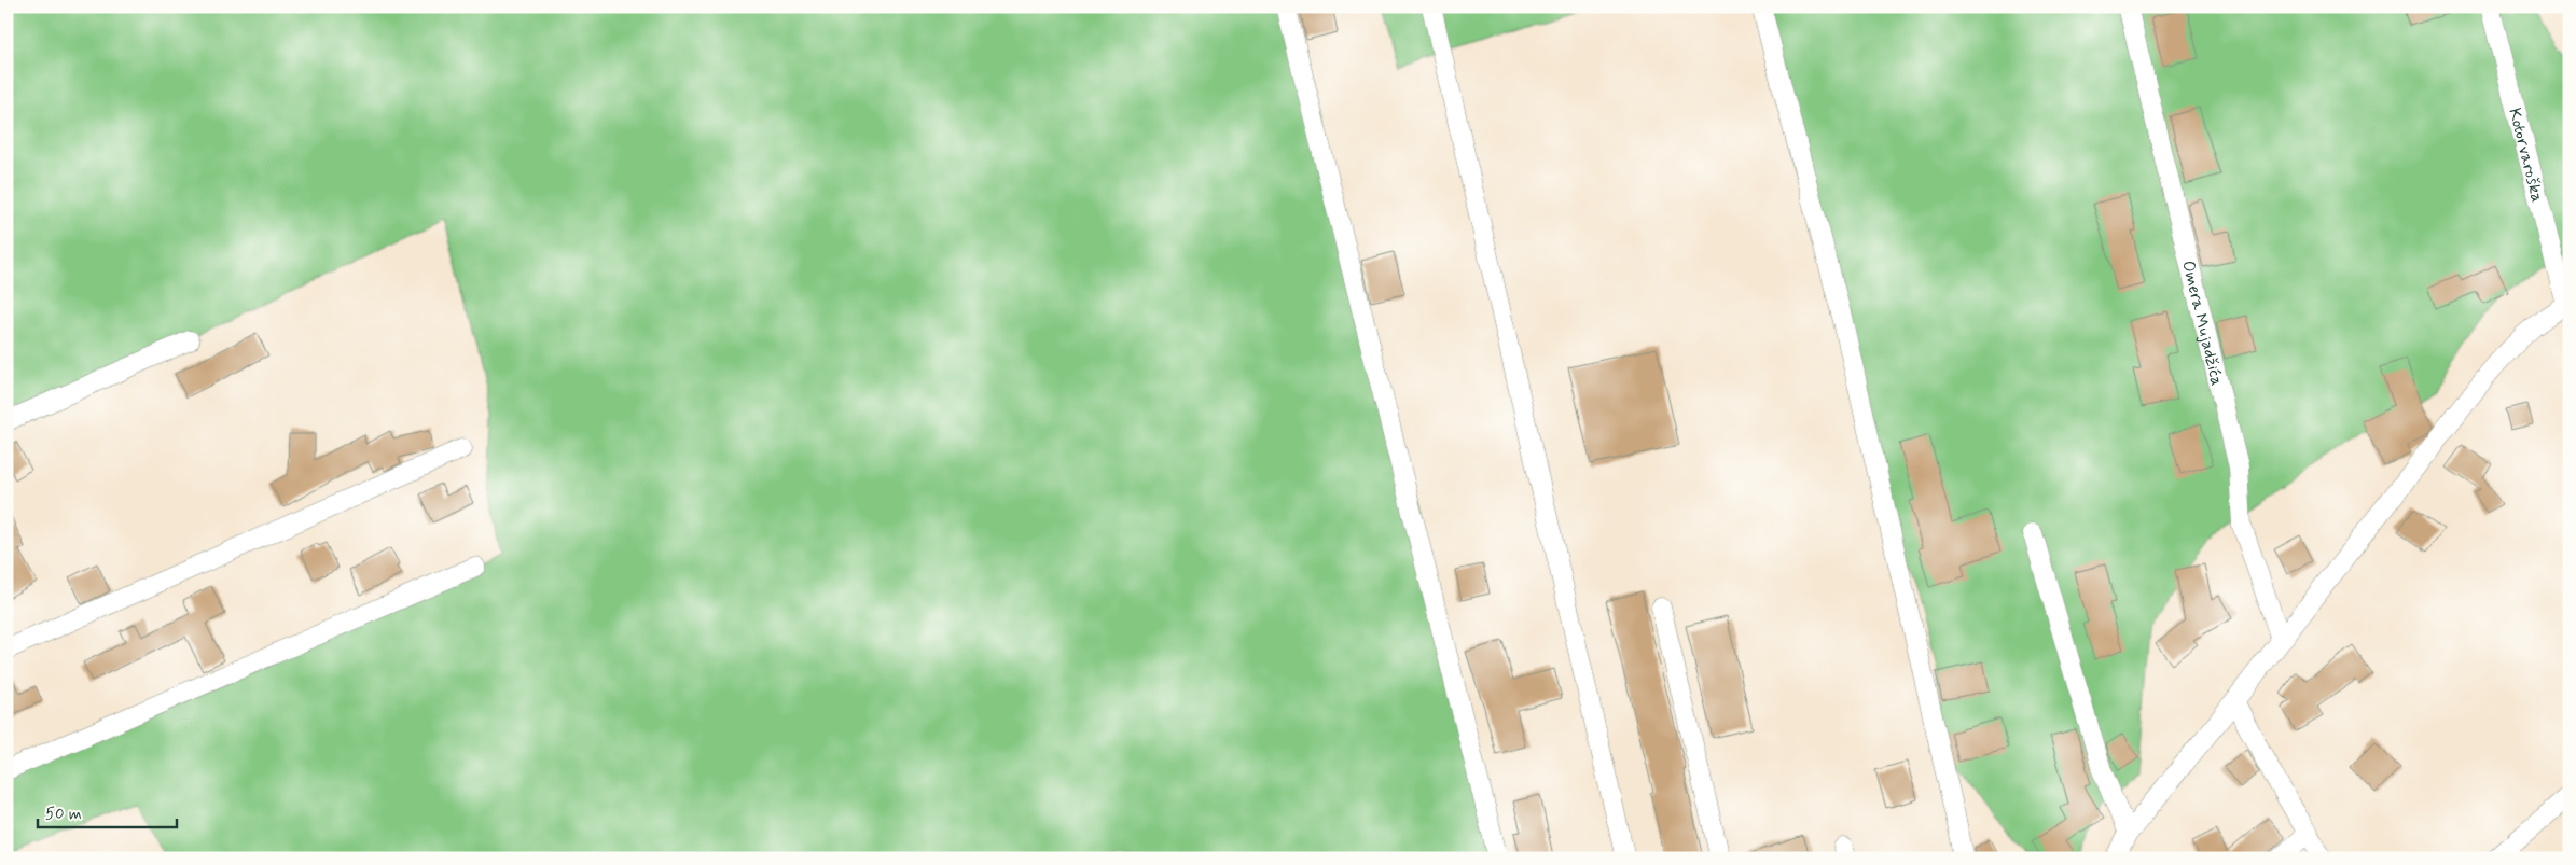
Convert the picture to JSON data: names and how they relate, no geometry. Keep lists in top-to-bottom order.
{
  "streets": {
    "street": ["Kotorvaroška", "Omera Mujadžića"]
  },
  "scale_bar": "50 m"
}
